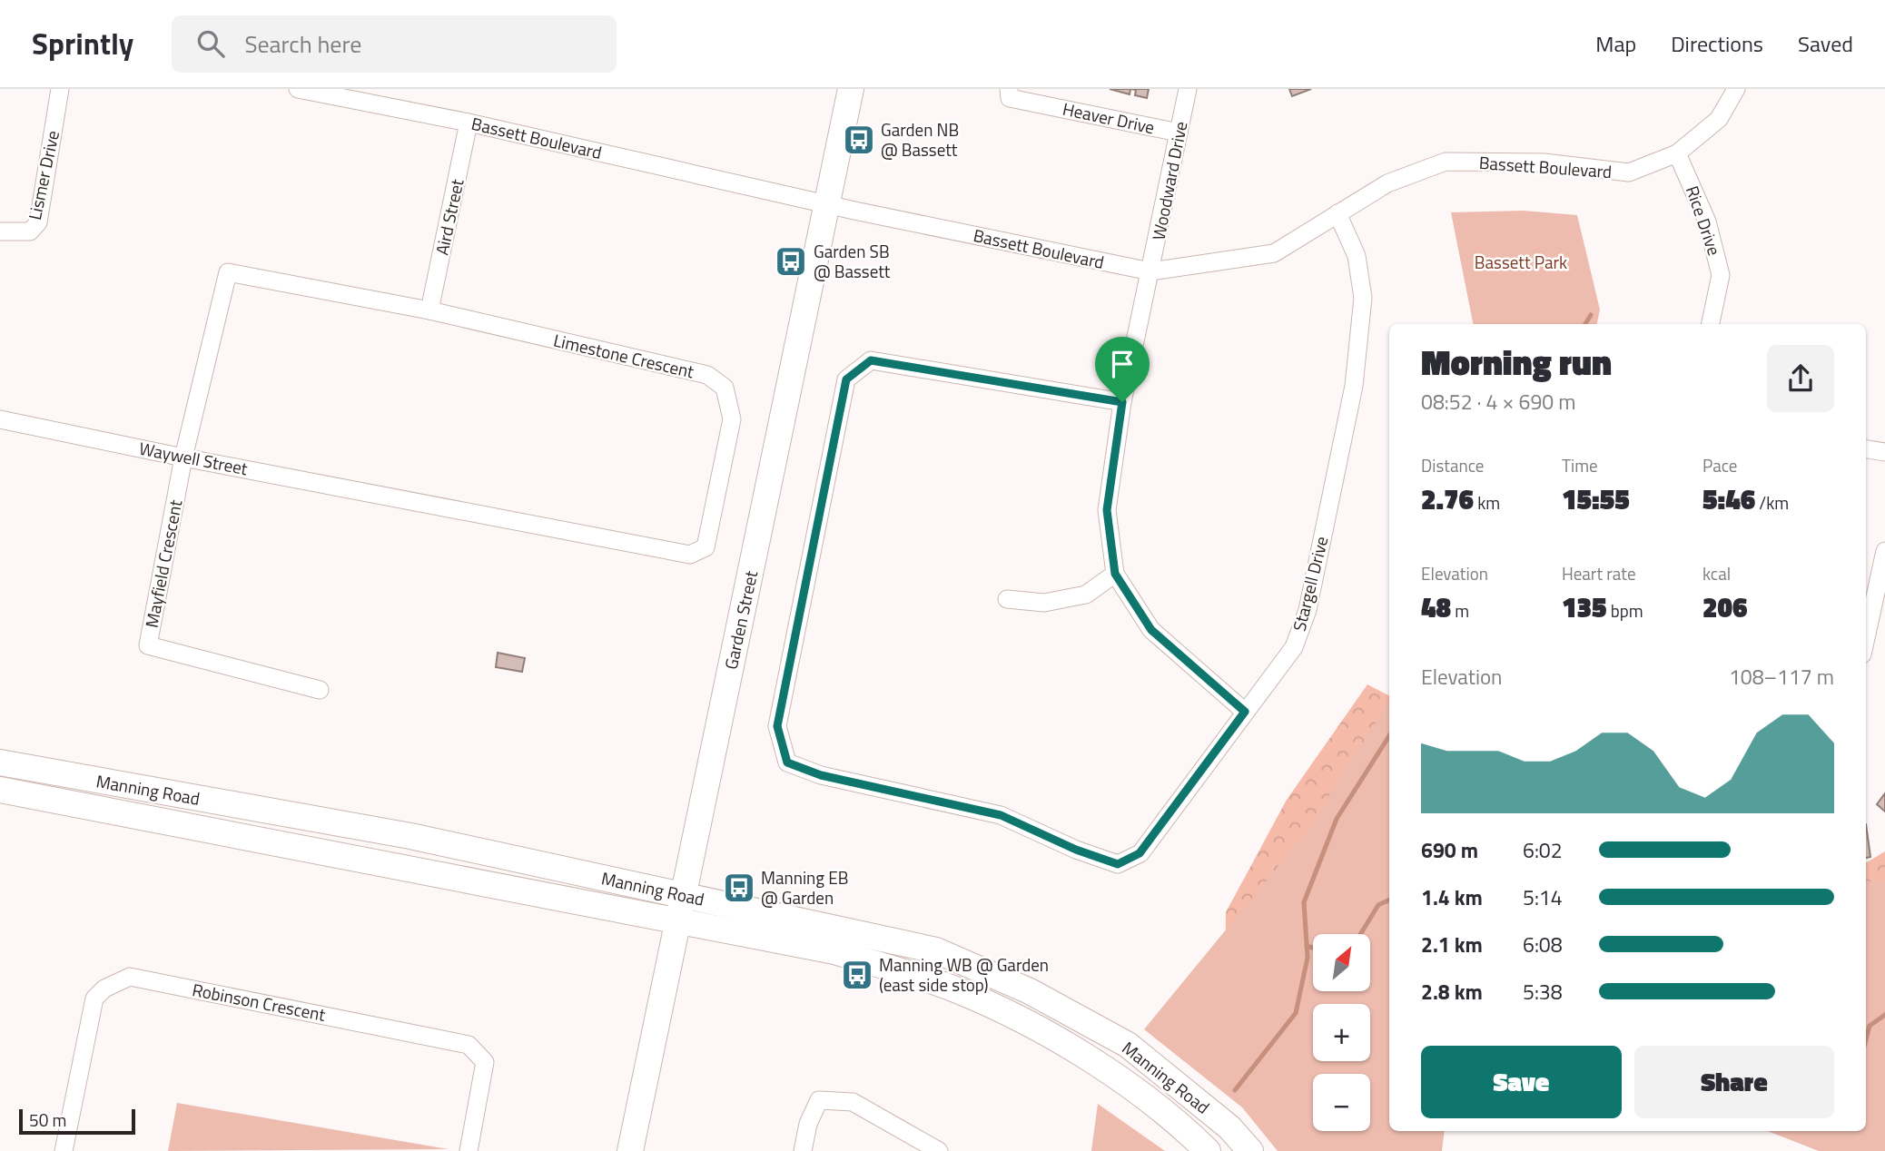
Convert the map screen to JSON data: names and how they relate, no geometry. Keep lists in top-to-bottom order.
{
  "streets": {
    "main road": ["Garden Street", "Manning Road"],
    "street": [
      "Heaver Drive",
      "Bassett Boulevard",
      "Lismer Drive",
      "Woodward Drive",
      "Aird Street",
      "Rice Drive",
      "Limestone Crescent",
      "Waywell Street",
      "Mayfield Crescent",
      "Stargell Drive",
      "Robinson Crescent"
    ]
  },
  "crossings": [
    ["Heaver Drive", "Woodward Drive"],
    ["Bassett Boulevard", "Woodward Drive"],
    ["Bassett Boulevard", "Aird Street"],
    ["Bassett Boulevard", "Rice Drive"],
    ["Bassett Boulevard", "Stargell Drive"],
    ["Bassett Boulevard", "Garden Street"],
    ["Woodward Drive", "Stargell Drive"],
    ["Aird Street", "Limestone Crescent"],
    ["Limestone Crescent", "Waywell Street"],
    ["Limestone Crescent", "Mayfield Crescent"],
    ["Waywell Street", "Mayfield Crescent"],
    ["Garden Street", "Manning Road"]
  ],
  "parks": ["Bassett Park"],
  "places": {
    "bus stop": [
      "Garden NB @ Bassett",
      "Garden SB @ Bassett",
      "Manning EB @ Garden",
      "Manning WB @ Garden (east side stop)"
    ]
  },
  "scale_bar": "50 m",
  "north": "top right",
  "page": {
    "header": "Sprintly",
    "search": "Search here",
    "nav": ["Map", "Directions", "Saved"],
    "heading": ["Morning run", "08:52 · 4 × 690 m"],
    "stats": [
      ["Distance", "2.76 km"],
      ["Time", "15:55"],
      ["Pace", "5:46 /km"],
      ["Elevation", "48 m"],
      ["Heart rate", "135 bpm"],
      ["kcal", "206"]
    ],
    "chart": ["Elevation", "108–117 m"],
    "list": [
      {
        "name": "690 m",
        "note": "6:02"
      },
      {
        "name": "1.4 km",
        "note": "5:14"
      },
      {
        "name": "2.1 km",
        "note": "6:08"
      },
      {
        "name": "2.8 km",
        "note": "5:38"
      }
    ],
    "map_buttons": ["+", "−"],
    "buttons": ["Save", "Share"],
    "scale": "50 m"
  }
}
